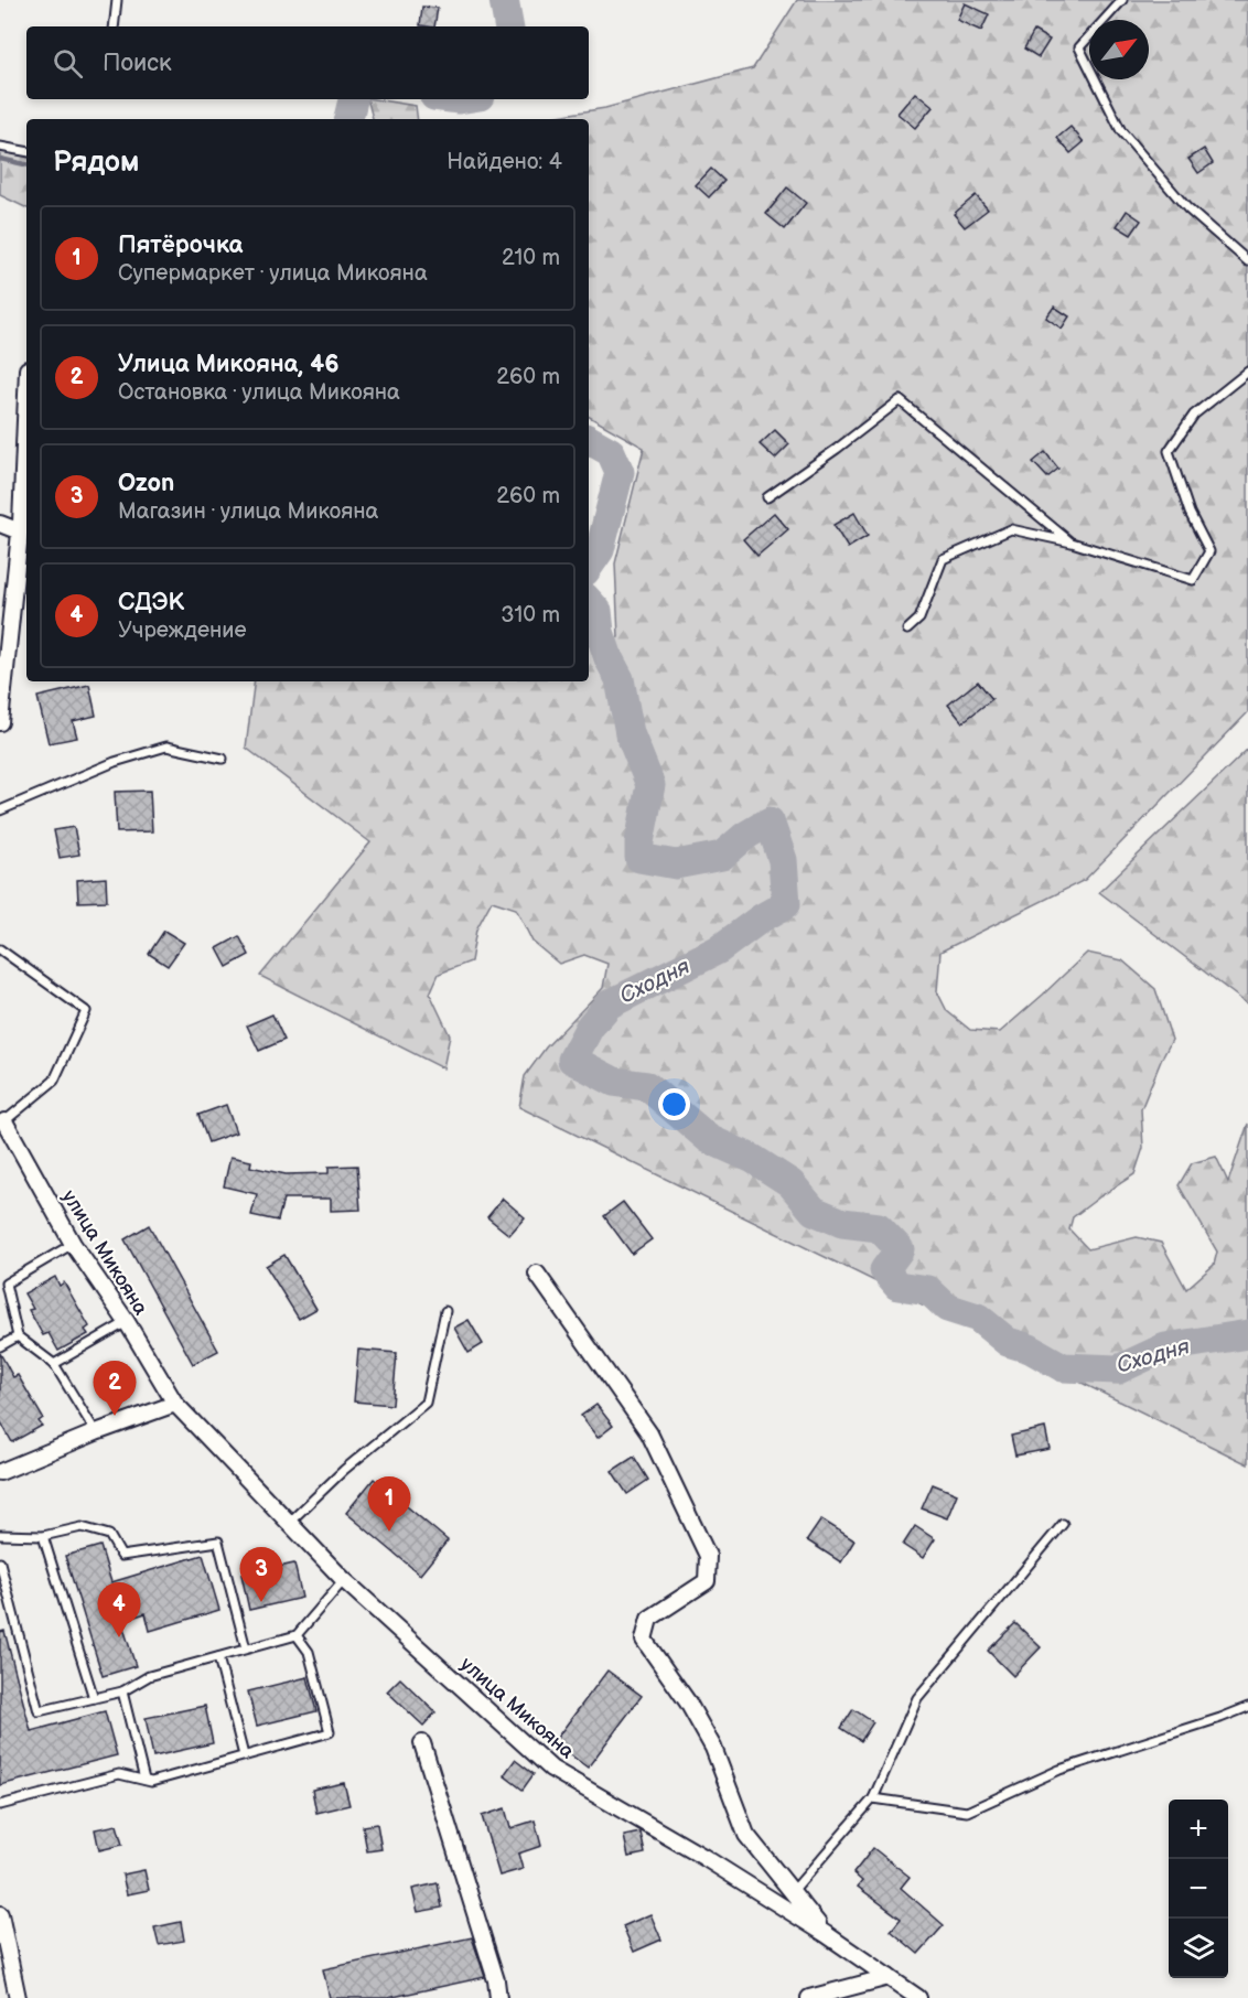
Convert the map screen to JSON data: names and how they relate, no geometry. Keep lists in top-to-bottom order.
{
  "streets": {
    "street": ["улица Микояна"]
  },
  "water": ["Сходня"],
  "north": "top right",
  "page": {
    "search": "Поиск",
    "heading": ["Рядом", "Найдено: 4"],
    "list": [
      {
        "mark": "1",
        "name": "Пятёрочка",
        "note": "Супермаркет · улица Микояна",
        "value": "210 m"
      },
      {
        "mark": "2",
        "name": "Улица Микояна, 46",
        "note": "Остановка · улица Микояна",
        "value": "260 m"
      },
      {
        "mark": "3",
        "name": "Ozon",
        "note": "Магазин · улица Микояна",
        "value": "260 m"
      },
      {
        "mark": "4",
        "name": "СДЭК",
        "note": "Учреждение",
        "value": "310 m"
      }
    ],
    "pins": [
      "2",
      "1",
      "3",
      "4"
    ],
    "map_buttons": ["+", "−"]
  }
}
